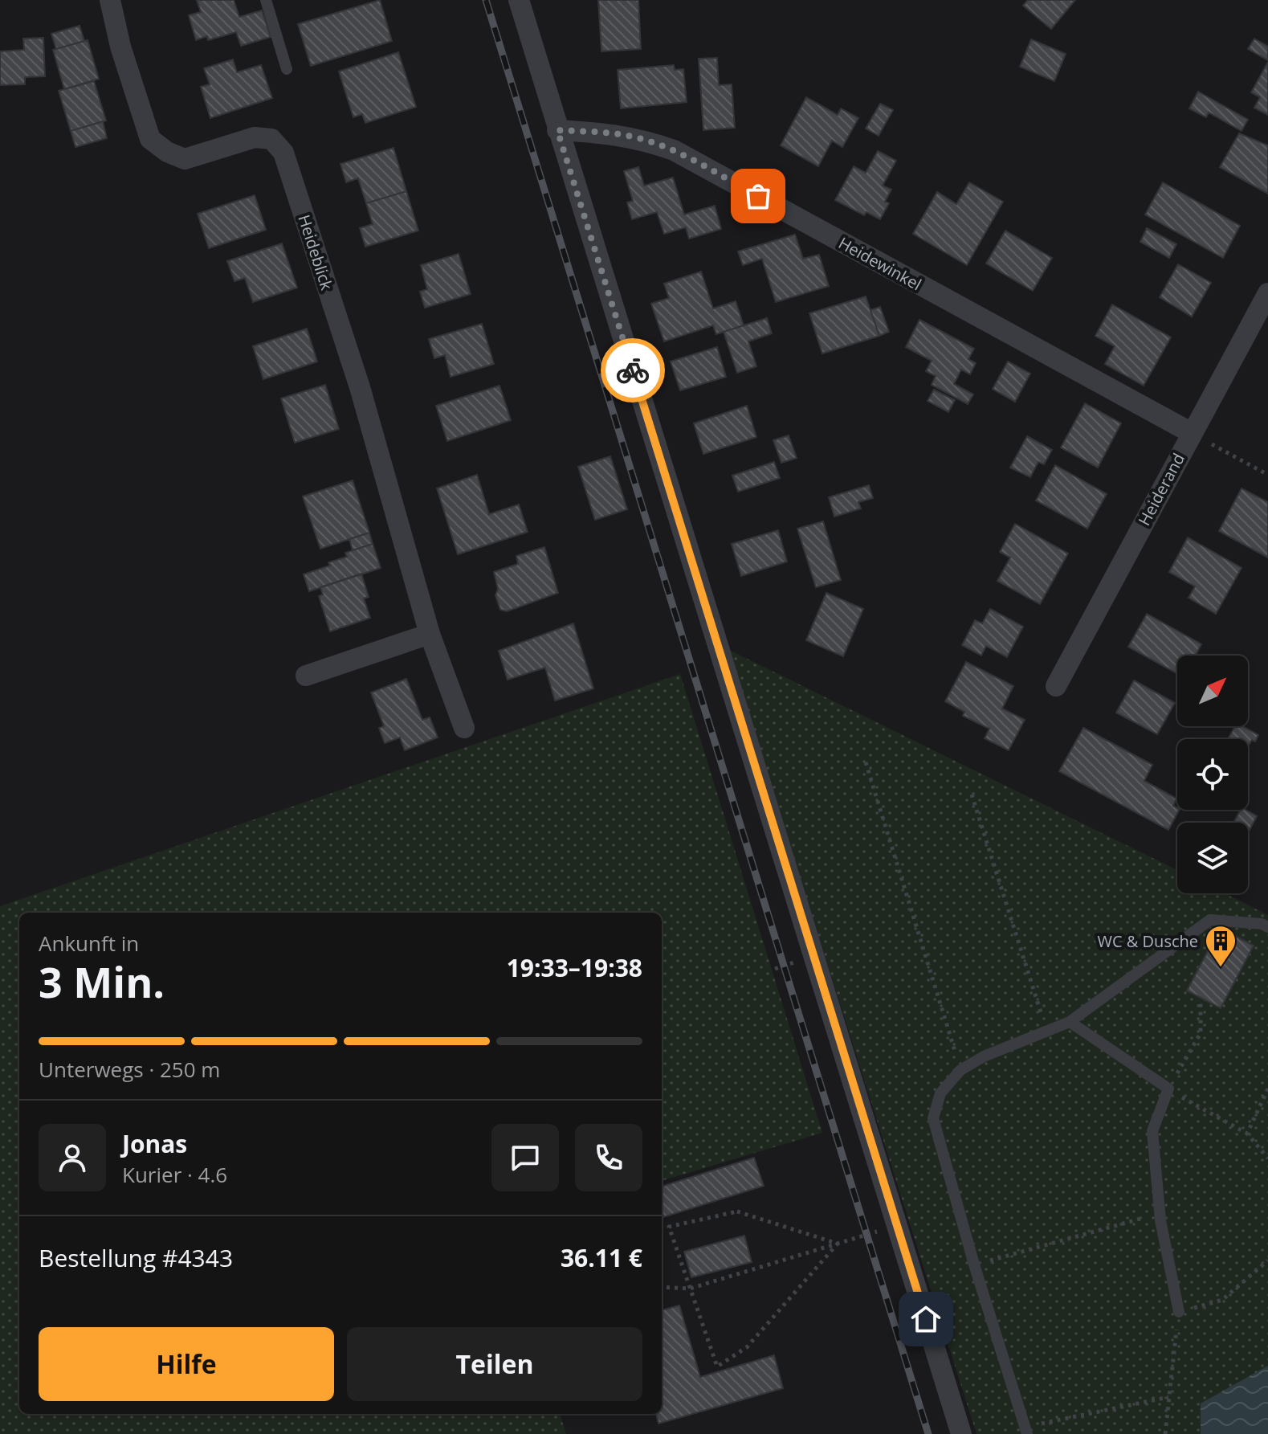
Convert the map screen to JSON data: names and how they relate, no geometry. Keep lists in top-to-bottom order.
{
  "streets": {
    "street": ["Heideblick", "Heidewinkel", "Heiderand"]
  },
  "crossings": [
    ["Heidewinkel", "Heiderand"]
  ],
  "places": {
    "building": ["WC & Dusche"]
  },
  "north": "top right",
  "page": {
    "heading": ["3 Min.", "Ankunft in", "19:33–19:38"],
    "panel": [
      "Jonas",
      "Kurier · 4.6",
      "Bestellung #4343",
      "36.11 €"
    ],
    "bar": "Unterwegs · 250 m",
    "buttons": ["Hilfe", "Teilen"]
  }
}
